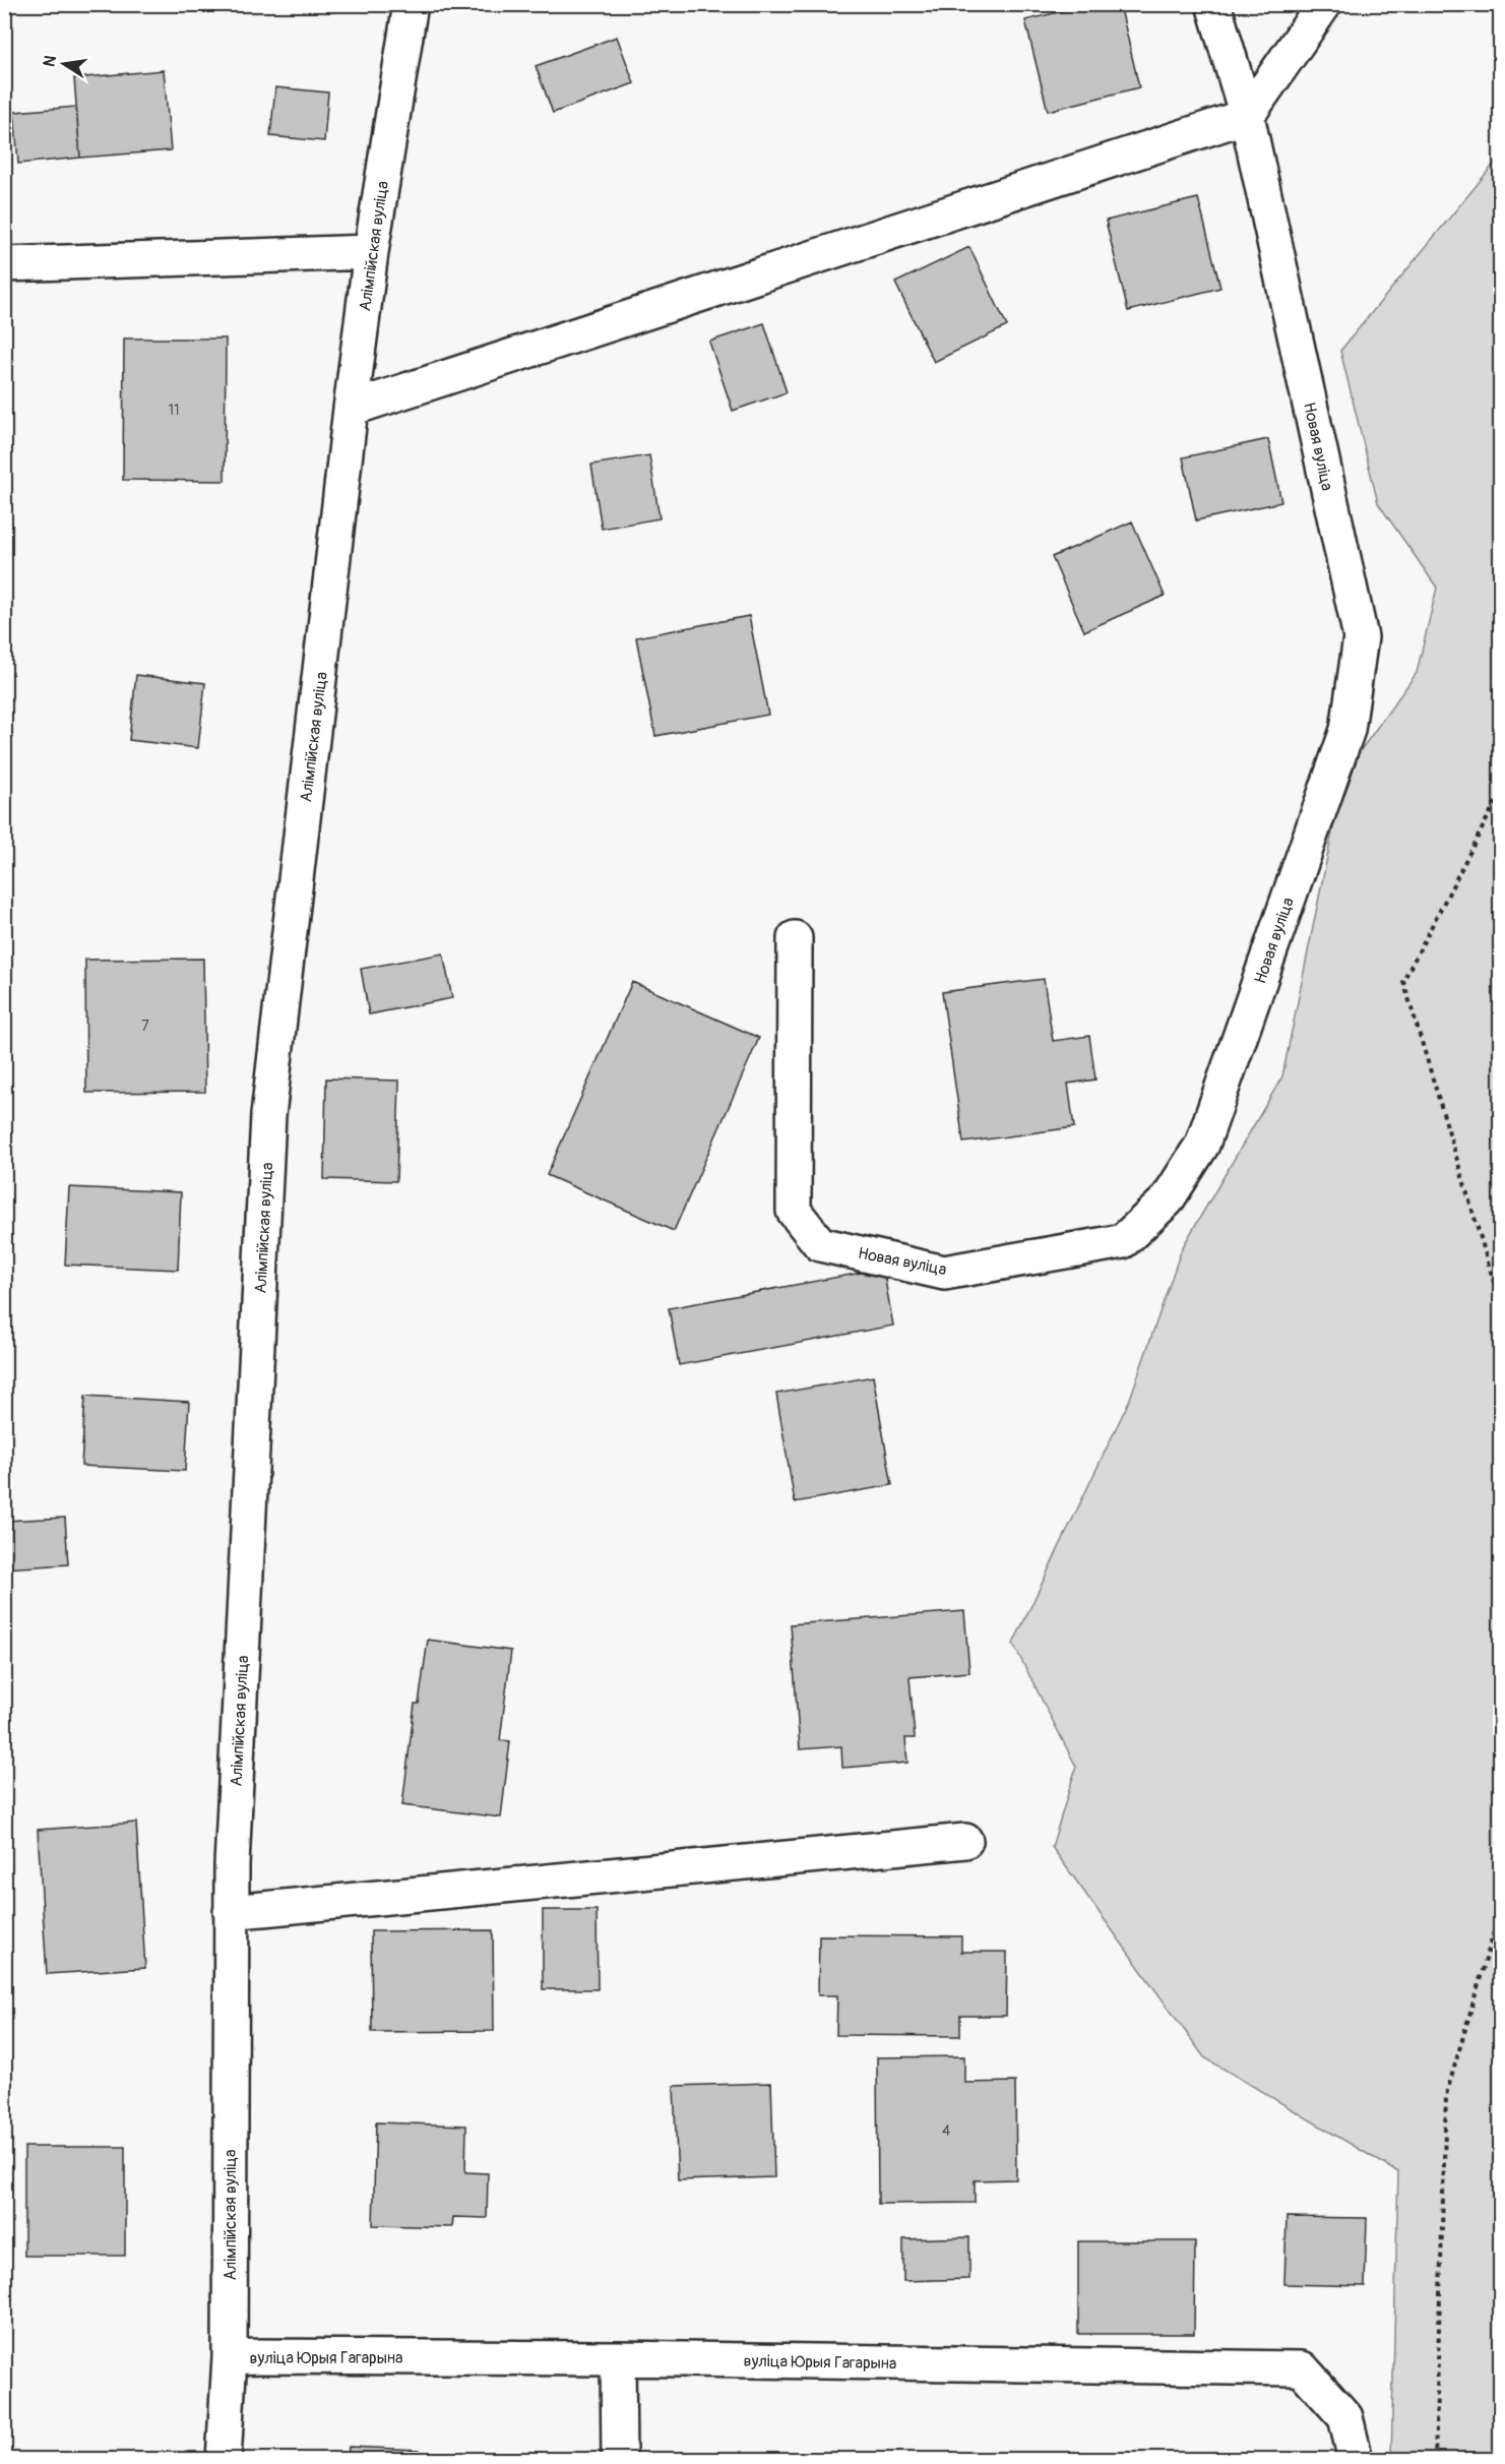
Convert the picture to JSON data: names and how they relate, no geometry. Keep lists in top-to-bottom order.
{
  "streets": {
    "street": ["Алімпійская вуліца", "Новая вуліца", "вуліца Юрыя Гагарына"]
  },
  "crossings": [
    ["Алімпійская вуліца", "вуліца Юрыя Гагарына"]
  ],
  "house_numbers": ["11", "7", "4"],
  "north": "left"
}
